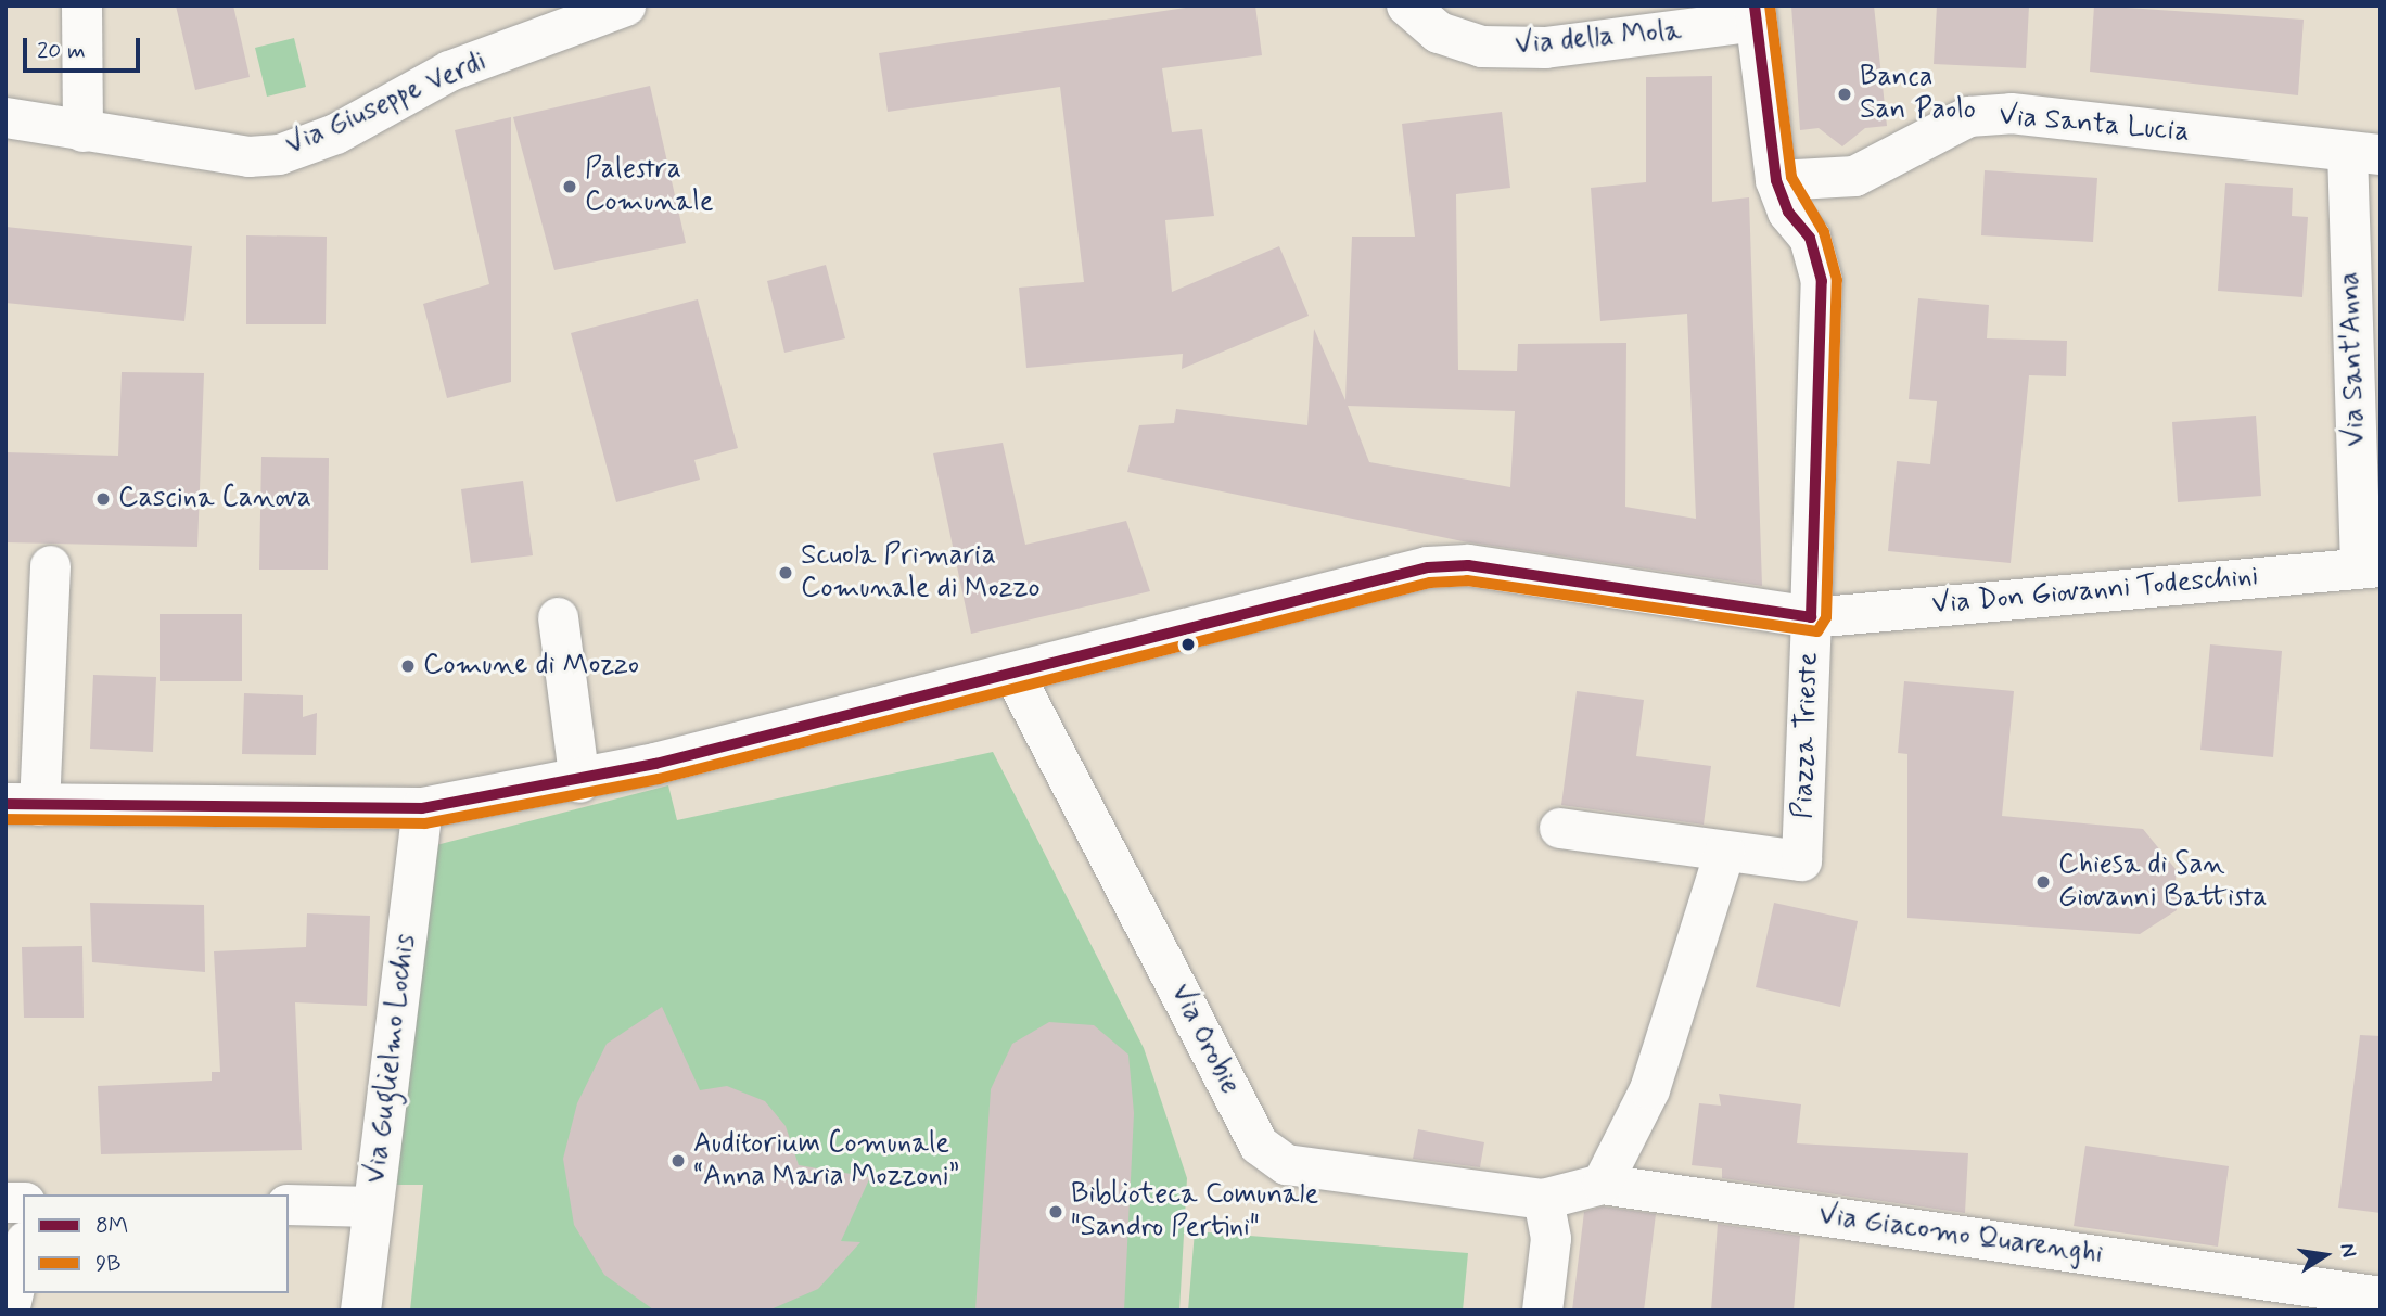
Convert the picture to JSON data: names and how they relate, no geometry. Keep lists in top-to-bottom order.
{
  "streets": {
    "street": [
      "Via della Mola",
      "Via Giuseppe Verdi",
      "Via Santa Lucia",
      "Via Sant'Anna",
      "Via Don Giovanni Todeschini",
      "Piazza Trieste",
      "Via Orobie",
      "Via Guglielmo Lochis",
      "Via Giacomo Quarenghi"
    ]
  },
  "crossings": [
    ["Via della Mola", "Piazza Trieste"],
    ["Via Santa Lucia", "Via Sant'Anna"],
    ["Via Santa Lucia", "Piazza Trieste"],
    ["Via Sant'Anna", "Via Don Giovanni Todeschini"],
    ["Via Don Giovanni Todeschini", "Piazza Trieste"],
    ["Via Orobie", "Via Giacomo Quarenghi"]
  ],
  "places": [
    "Banca San Paolo",
    "Palestra Comunale",
    "Cascina Canova",
    "Scuola Primaria Comunale di Mozzo",
    "Comune di Mozzo",
    "Chiesa di San Giovanni Battista",
    "Auditorium Comunale “Anna Maria Mozzoni”",
    "Biblioteca Comunale \"Sandro Pertini\""
  ],
  "lines": ["transit line 8M", "transit line 9B"],
  "legend": ["8M", "9B"],
  "scale_bar": "20 m",
  "north": "right"
}
